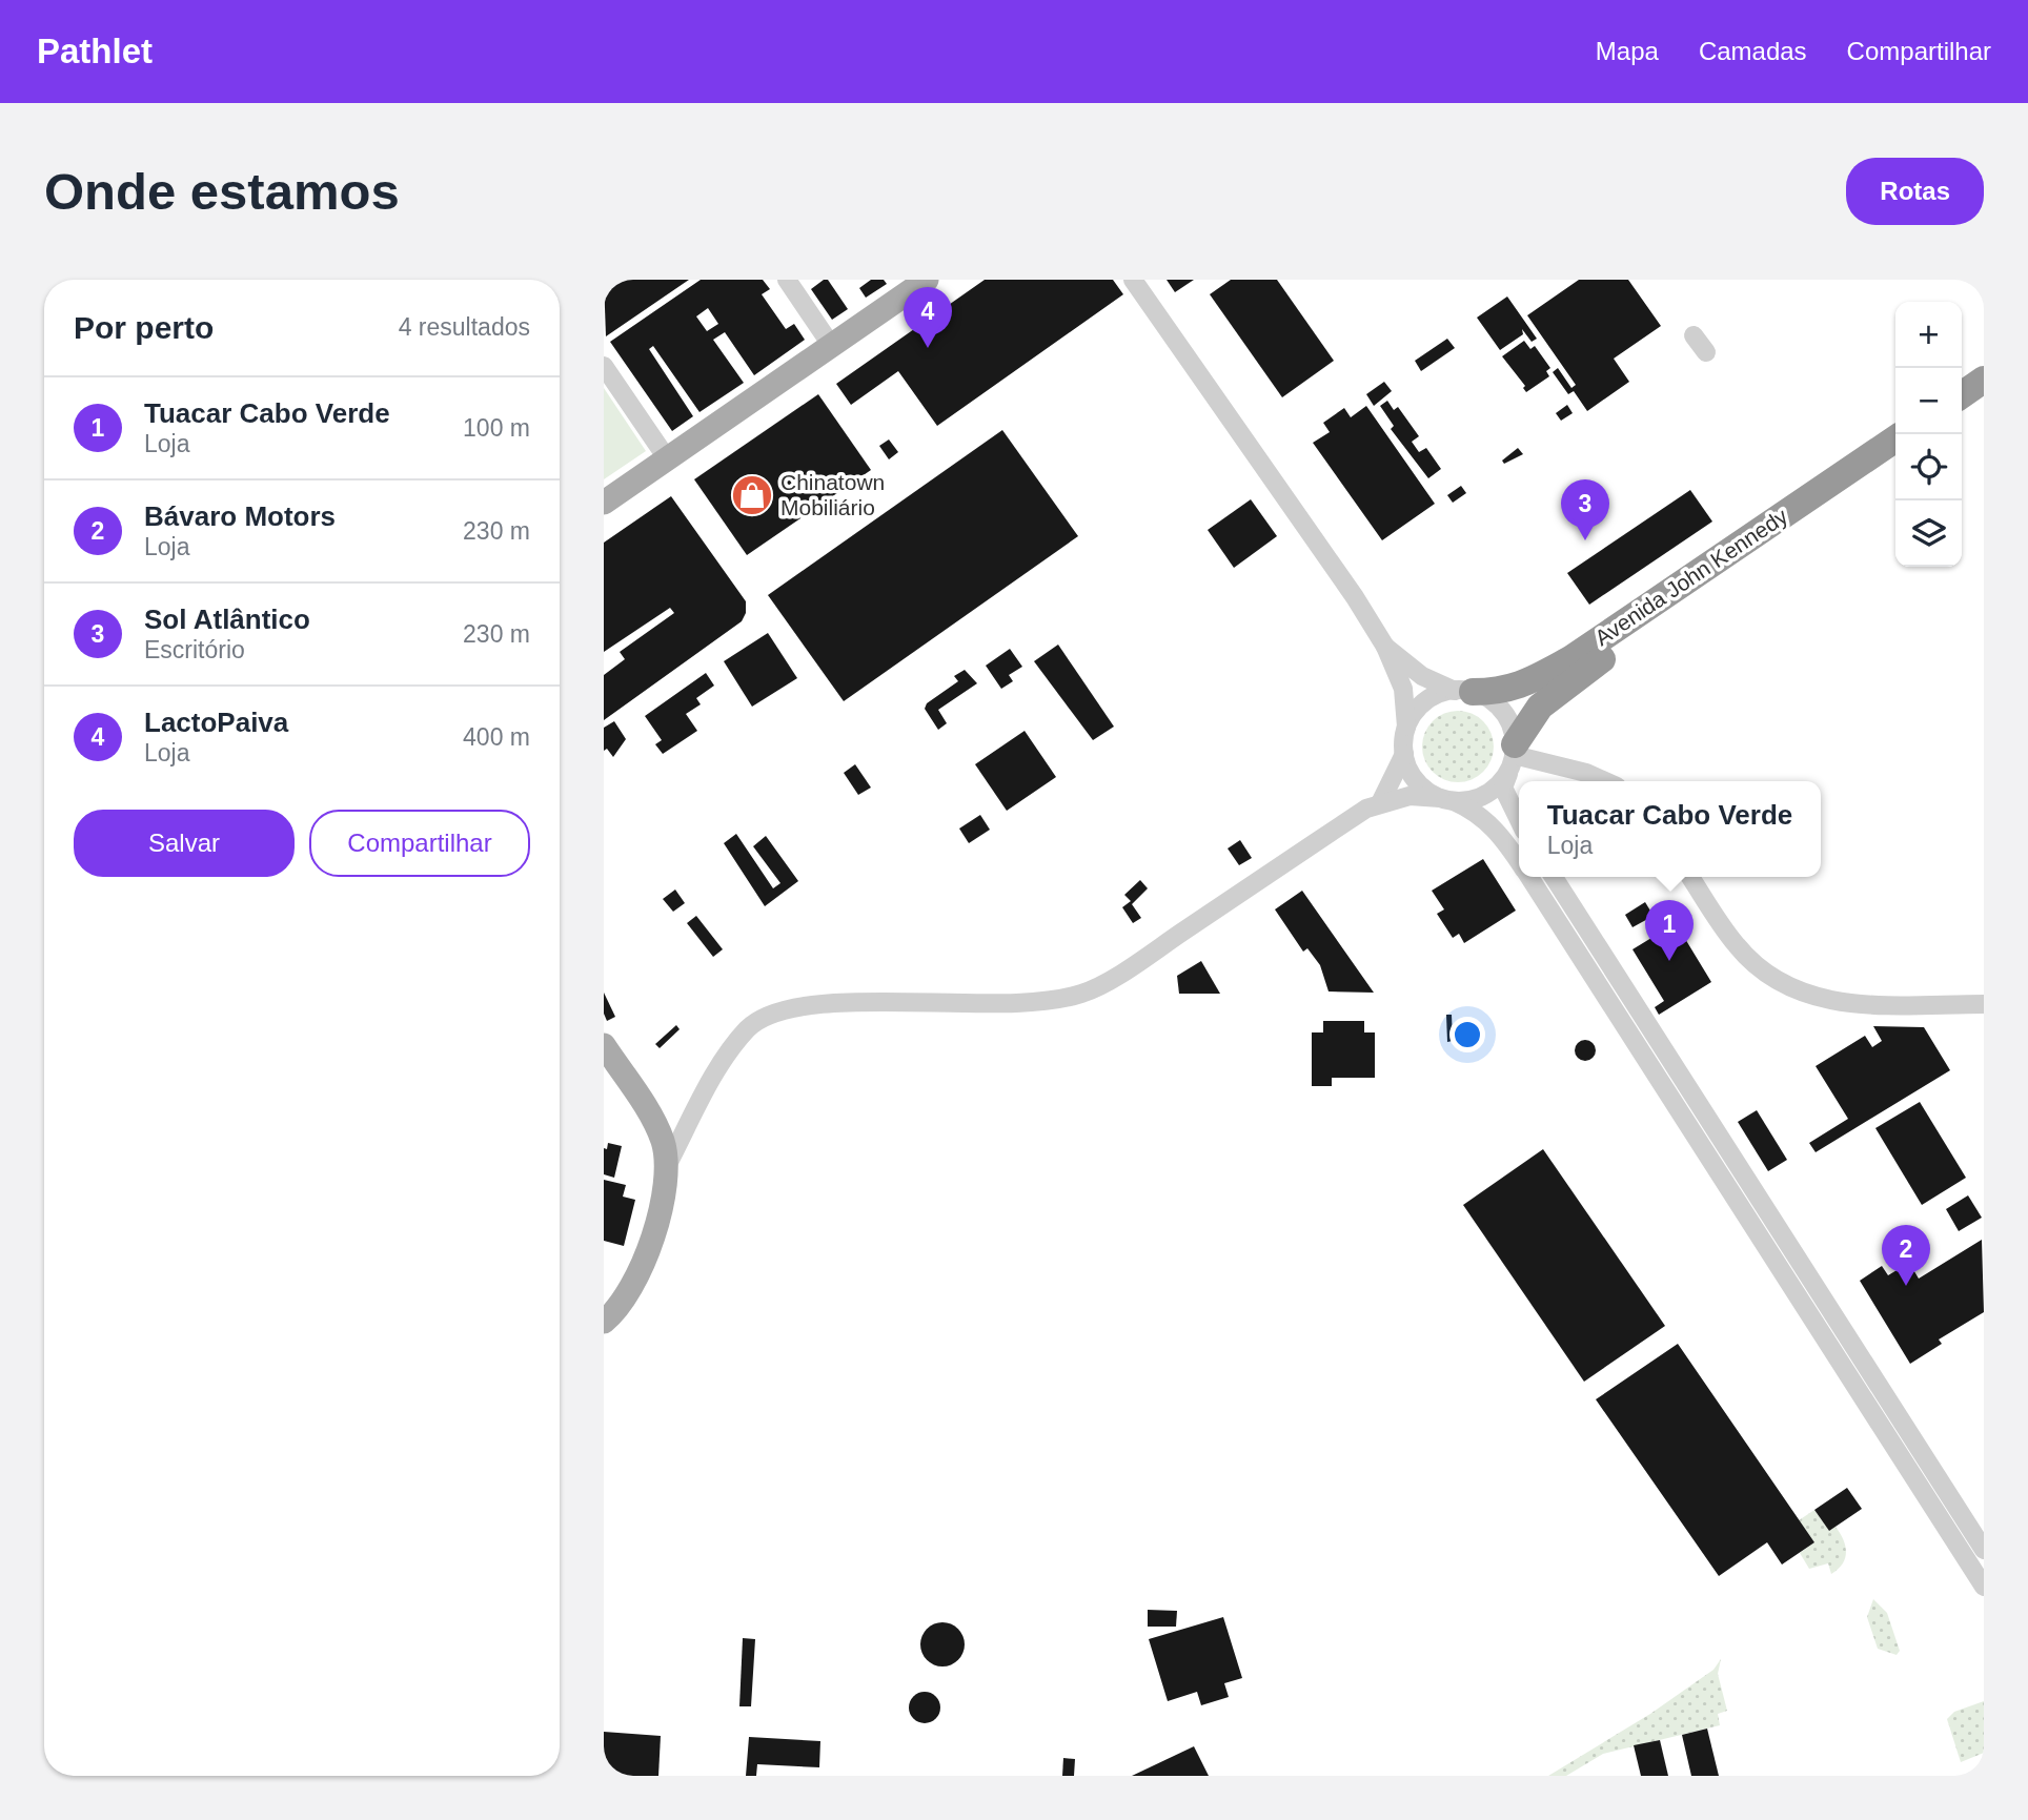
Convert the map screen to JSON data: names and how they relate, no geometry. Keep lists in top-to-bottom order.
{
  "streets": {
    "highway": ["Avenida John Kennedy"]
  },
  "places": {
    "shop": ["Chinatown Mobiliário"]
  },
  "page": {
    "header": "Pathlet",
    "nav": ["Mapa", "Camadas", "Compartilhar"],
    "buttons": [
      "Rotas",
      ["Salvar", "Compartilhar"]
    ],
    "title": "Onde estamos",
    "heading": ["Por perto", "4 resultados"],
    "pins": [
      "4",
      "3",
      "1",
      "2"
    ],
    "map_buttons": ["+", "−"],
    "list": [
      {
        "mark": "1",
        "name": "Tuacar Cabo Verde",
        "note": "Loja",
        "value": "100 m"
      },
      {
        "mark": "2",
        "name": "Bávaro Motors",
        "note": "Loja",
        "value": "230 m"
      },
      {
        "mark": "3",
        "name": "Sol Atlântico",
        "note": "Escritório",
        "value": "230 m"
      },
      {
        "mark": "4",
        "name": "LactoPaiva",
        "note": "Loja",
        "value": "400 m"
      }
    ],
    "popup": ["Tuacar Cabo Verde", "Loja"]
  }
}
